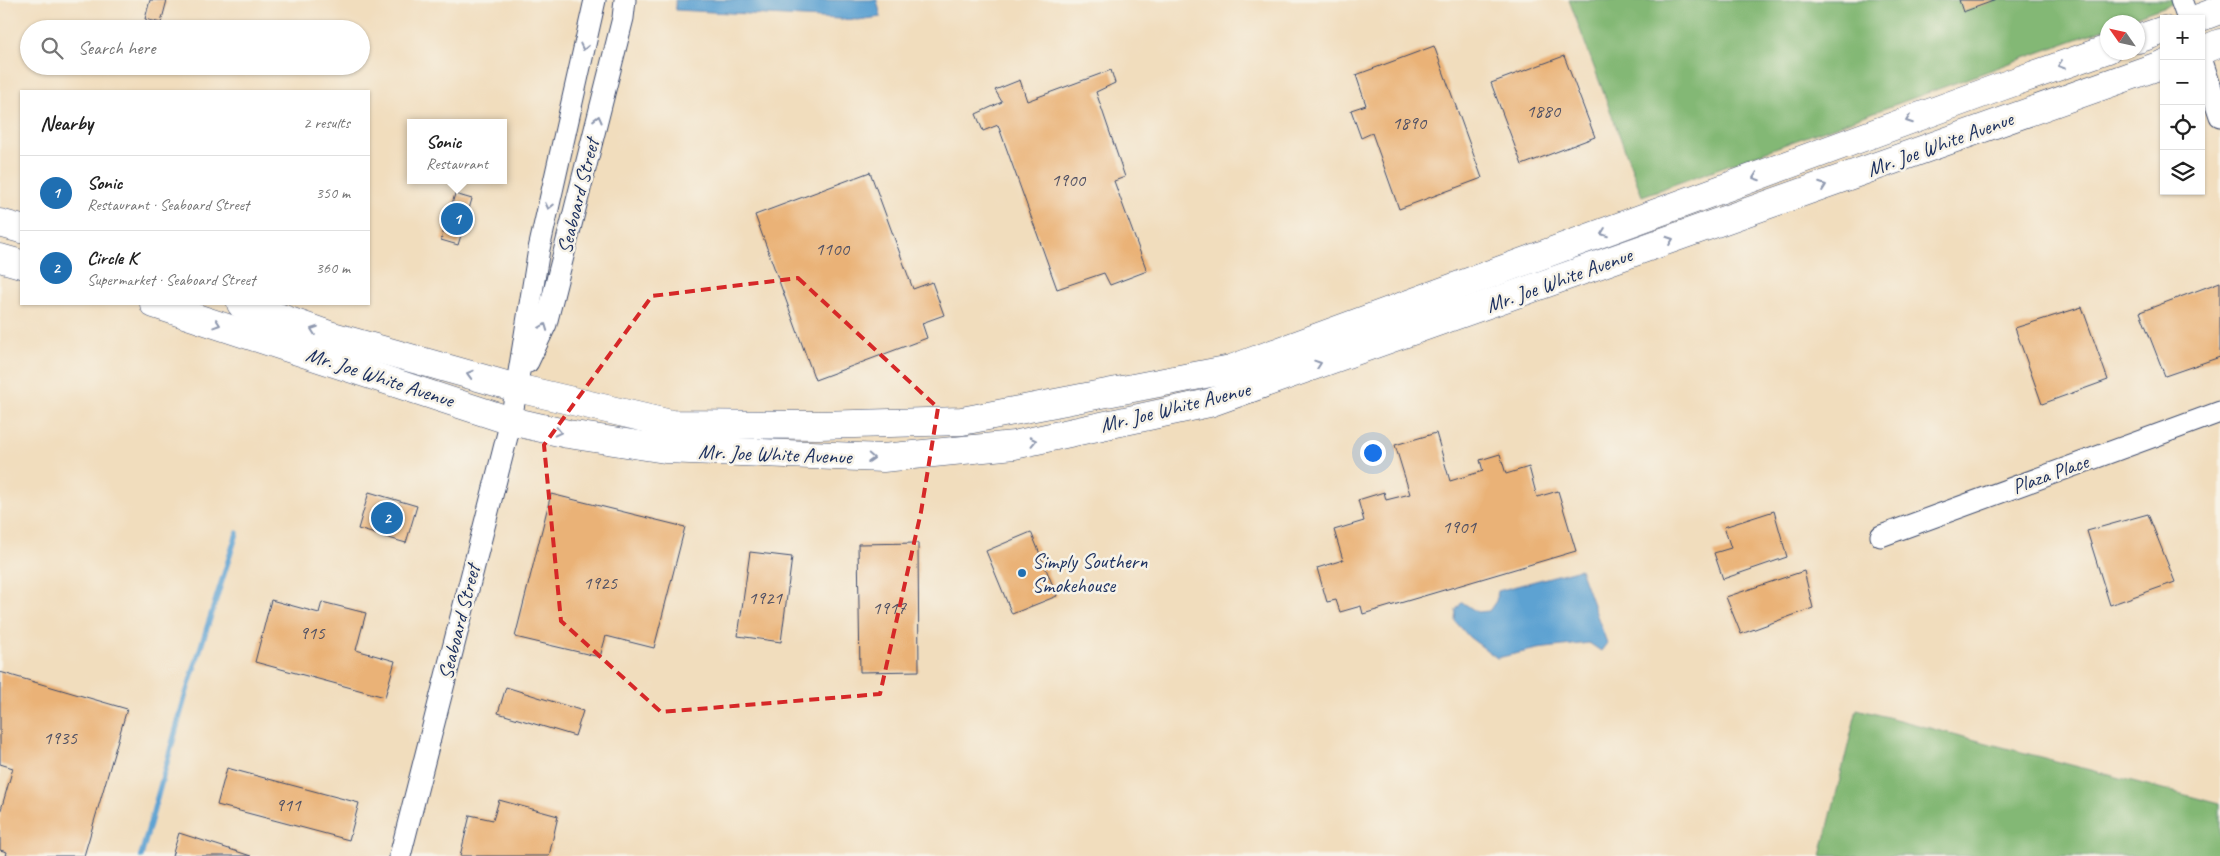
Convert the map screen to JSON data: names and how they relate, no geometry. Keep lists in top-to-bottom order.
{
  "streets": {
    "main road": ["Mr. Joe White Avenue"],
    "street": ["Seaboard Street", "Plaza Place"]
  },
  "crossings": [
    ["Mr. Joe White Avenue", "Seaboard Street"]
  ],
  "places": ["Simply Southern Smokehouse"],
  "house_numbers": [
    "1880",
    "1890",
    "1900",
    "1100",
    "1901",
    "1925",
    "1921",
    "1917",
    "915",
    "1935",
    "911"
  ],
  "north": "top left",
  "page": {
    "map_buttons": ["+", "−"],
    "search": "Search here",
    "heading": ["Nearby", "2 results"],
    "popup": ["Sonic", "Restaurant"],
    "list": [
      {
        "mark": "1",
        "name": "Sonic",
        "note": "Restaurant · Seaboard Street",
        "value": "350 m"
      },
      {
        "mark": "2",
        "name": "Circle K",
        "note": "Supermarket · Seaboard Street",
        "value": "360 m"
      }
    ],
    "pins": ["1", "2"]
  }
}
